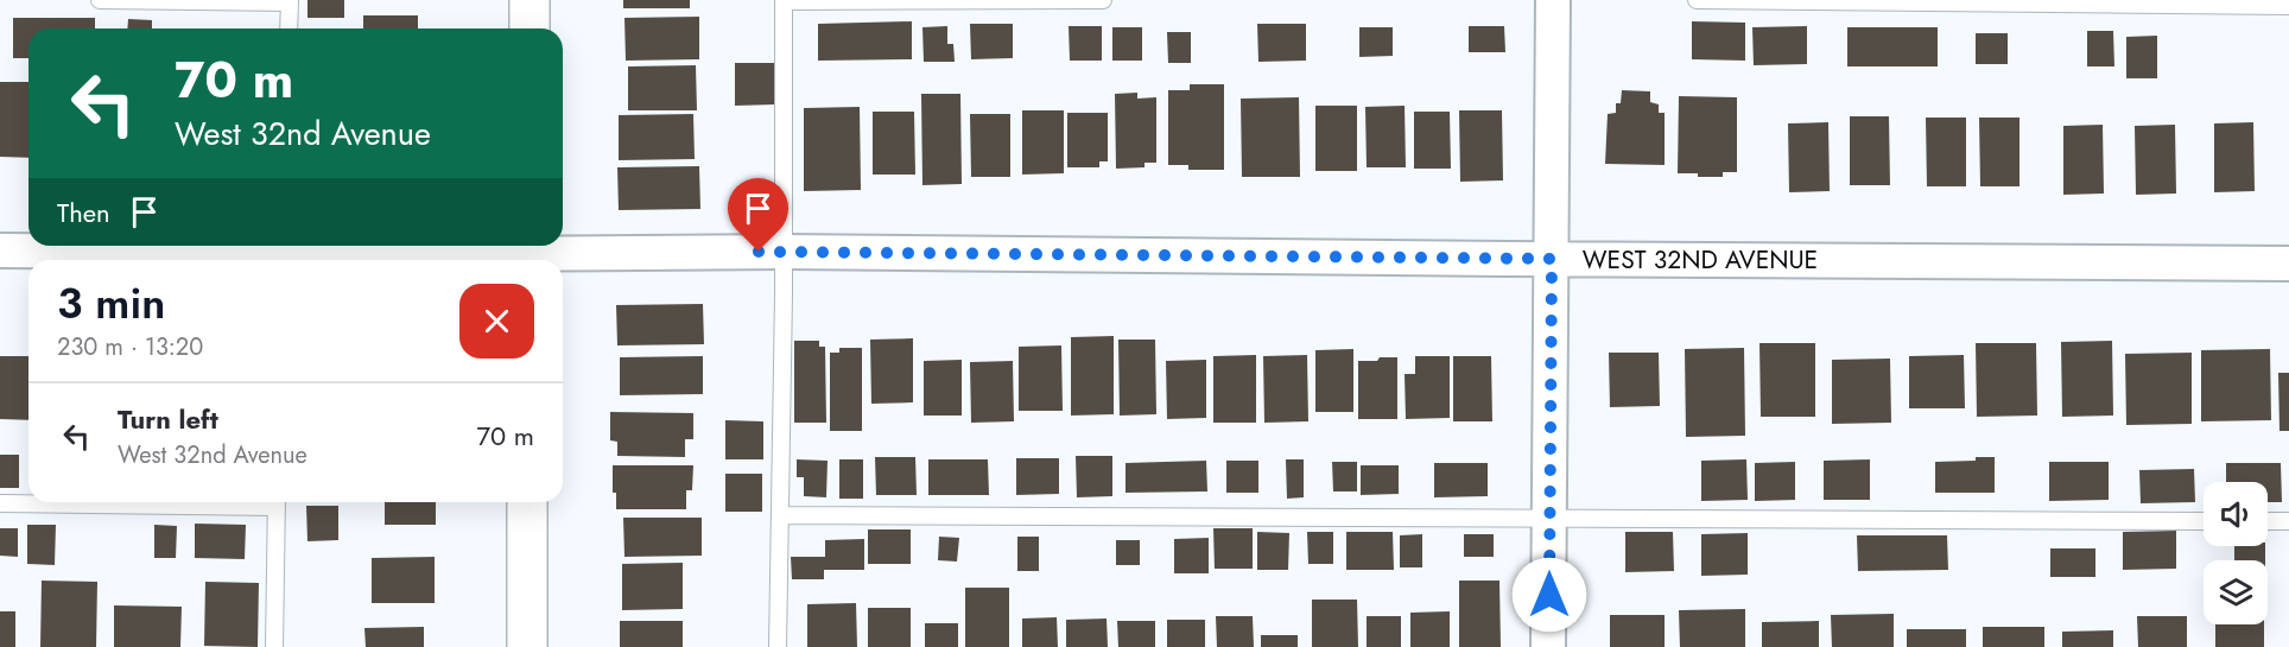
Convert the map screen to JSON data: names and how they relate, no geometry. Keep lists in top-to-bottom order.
{
  "streets": {
    "street": ["WEST 32ND AVENUE"]
  },
  "page": {
    "turn": ["70 m", "West 32nd Avenue"],
    "then": "Then",
    "heading": ["3 min", "230 m · 13:20"],
    "list": [
      {
        "name": "Turn left",
        "note": "West 32nd Avenue",
        "value": "70 m"
      }
    ]
  }
}
